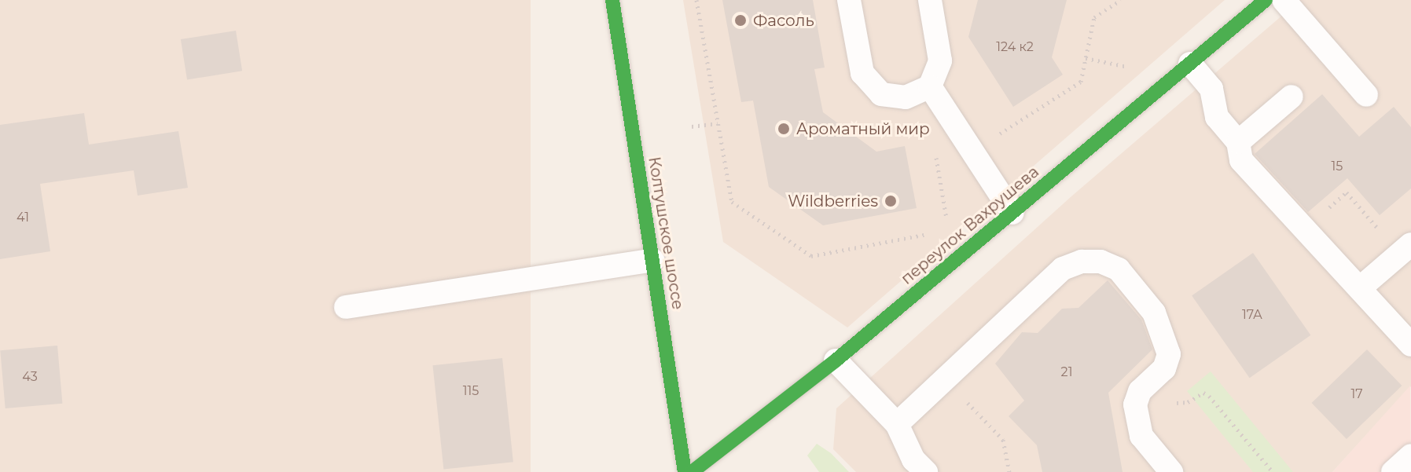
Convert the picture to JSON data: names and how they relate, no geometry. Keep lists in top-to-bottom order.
{
  "streets": {
    "street": ["переулок Вахрушева", "Колтушское шоссе"]
  },
  "places": ["Фасоль", "Ароматный мир", "Wildberries"],
  "house_numbers": [
    "124 к2",
    "15",
    "41",
    "17А",
    "21",
    "43",
    "115",
    "17"
  ]
}
